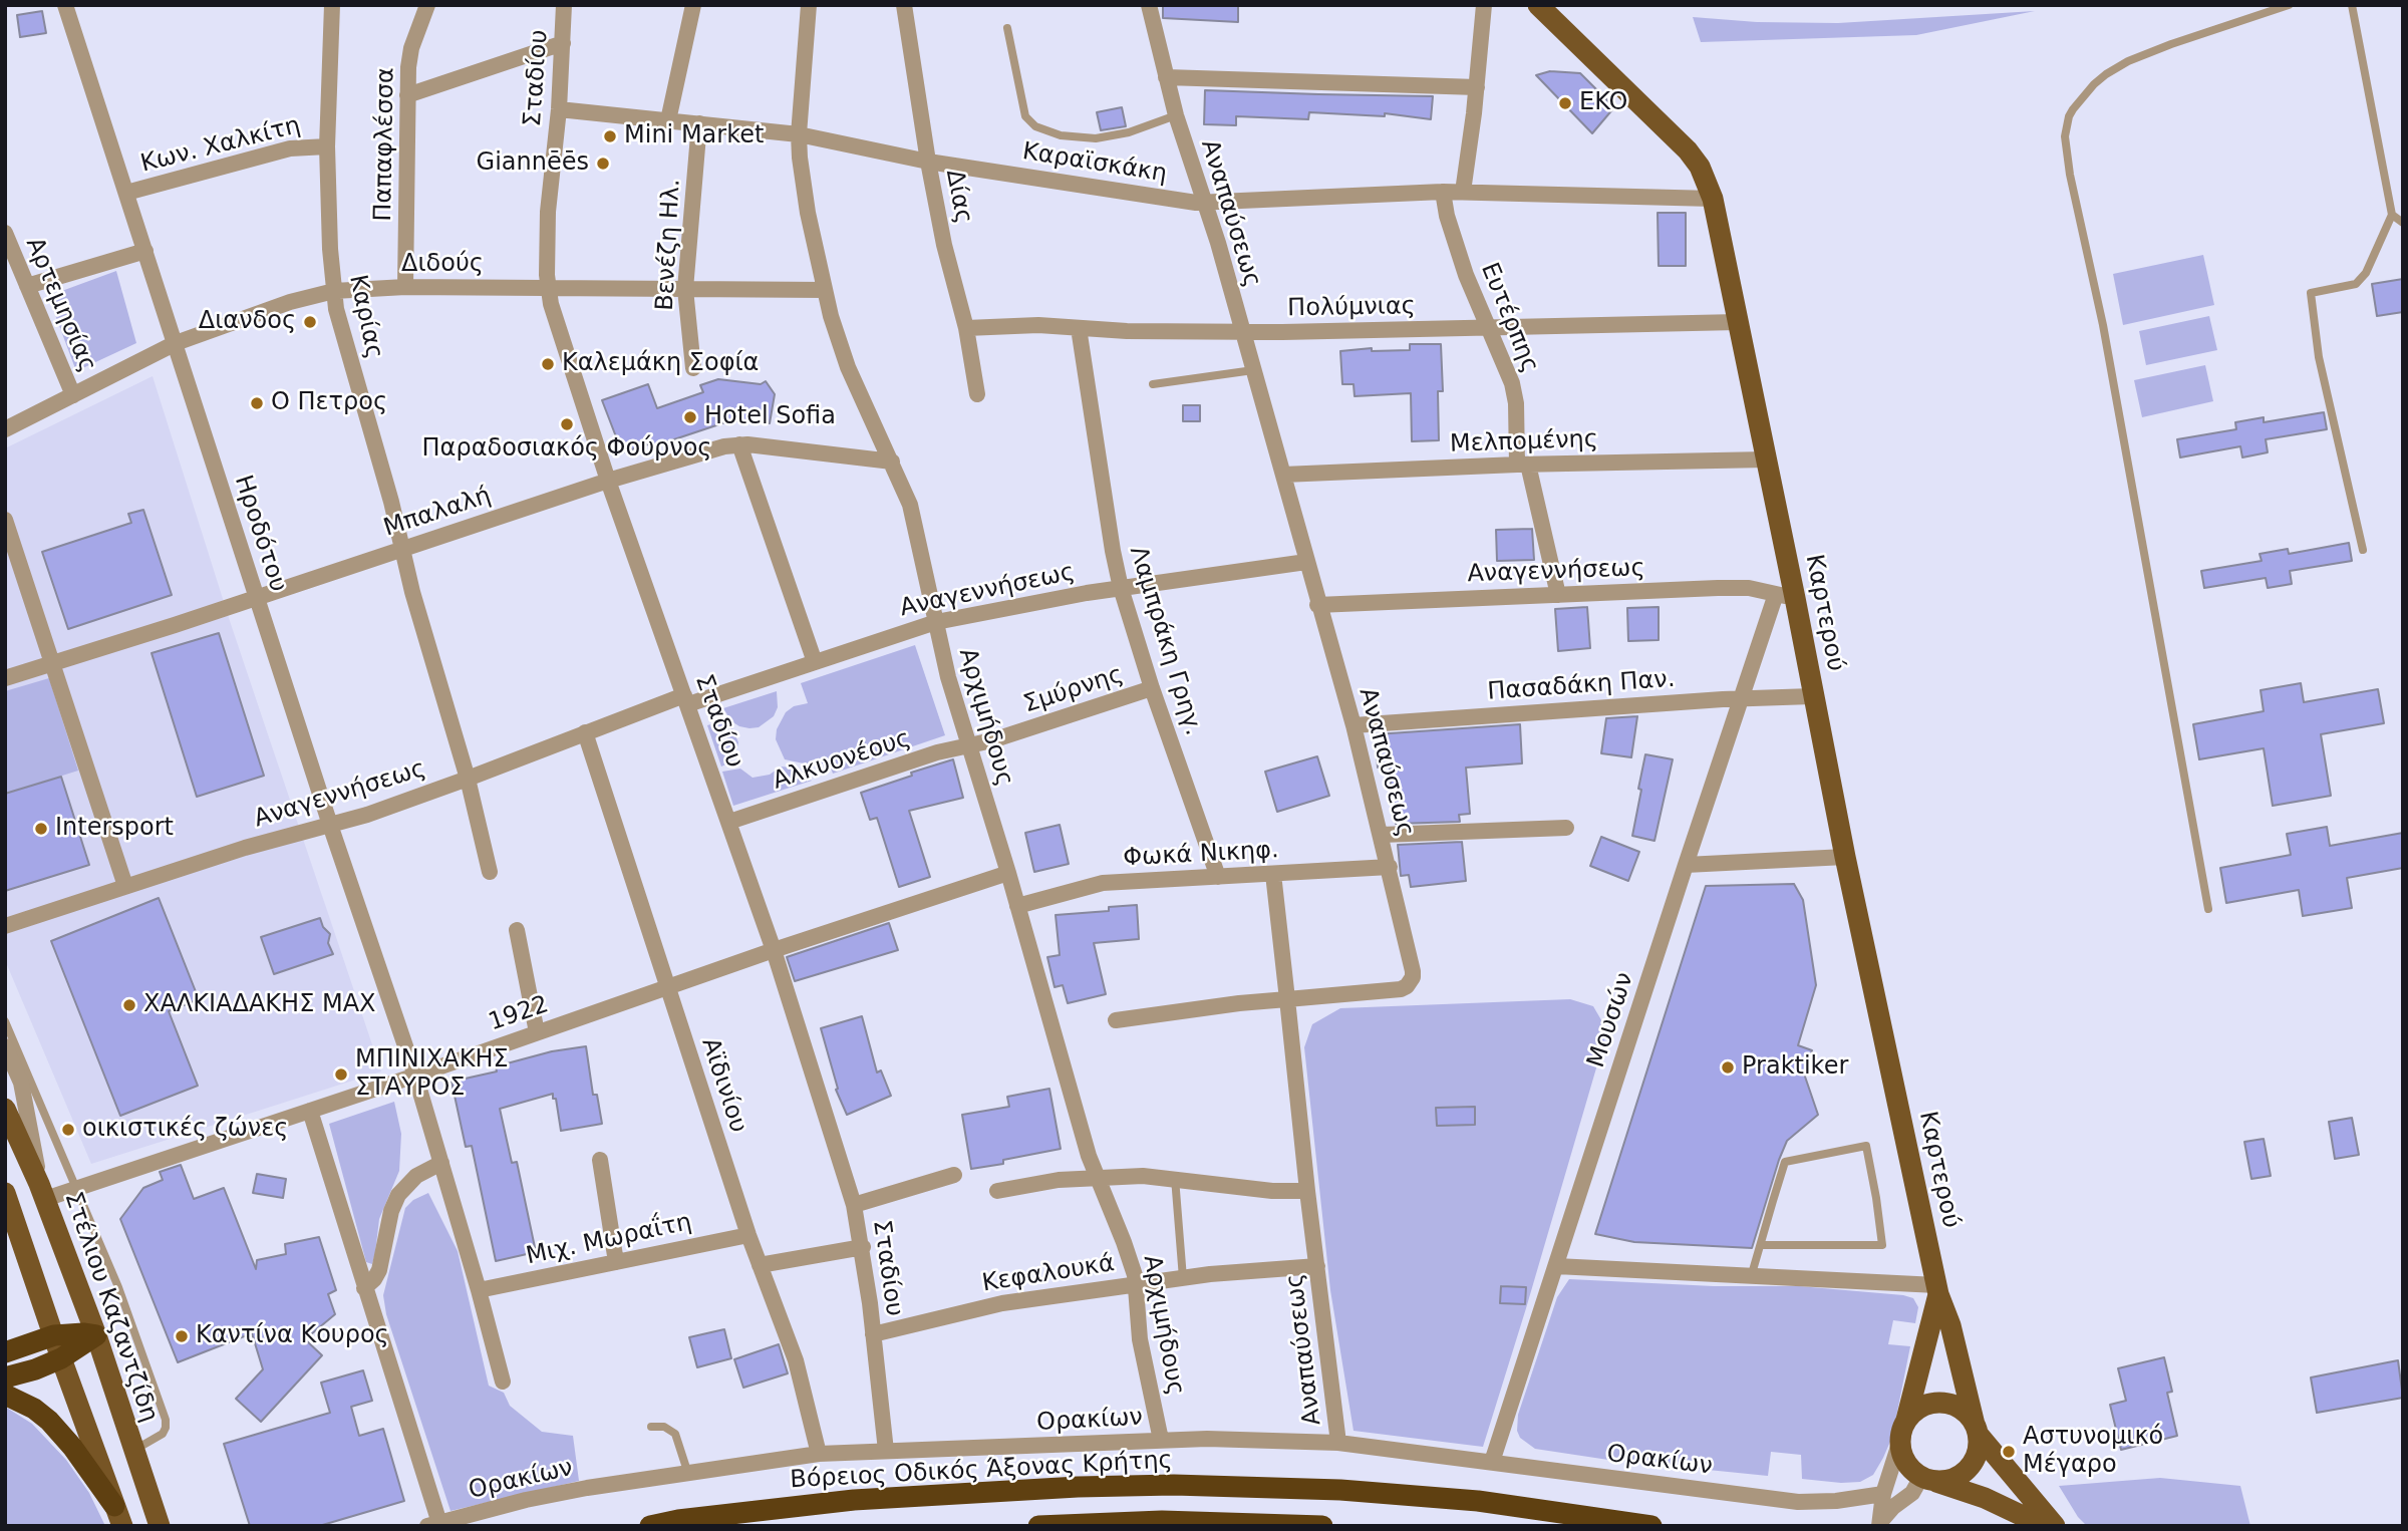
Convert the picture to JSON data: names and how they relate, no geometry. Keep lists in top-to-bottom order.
{
  "streets": {
    "highway": ["Βόρειος Οδικός Άξονας Κρήτης"],
    "main road": ["Καρτερού", "Στέλιου Καζαντζίδη"],
    "street": [
      "Σταδίου",
      "Παπαφλέσσα",
      "Κων. Χαλκίτη",
      "Καραϊσκάκη",
      "Δίας",
      "Αναπαύσεως",
      "Βενέζη Ηλ.",
      "Διδούς",
      "Αρτεμησίας",
      "Πολύμνιας",
      "Καρίας",
      "Ευτέρπης",
      "Μελπομένης",
      "Μπαλαλή",
      "Ηροδότου",
      "Αναγεννήσεως",
      "Λαμπράκη Γρηγ.",
      "Πασαδάκη Παν.",
      "Σμύρνης",
      "Αρχιμήδους",
      "Αλκυονέους",
      "Φωκά Νικηφ.",
      "1922",
      "Μουσών",
      "Αϊδινίου",
      "Μιχ. Μωραΐτη",
      "Κεφαλουκά",
      "Ορακίων"
    ]
  },
  "crossings": [
    ["Σταδίου", "Καραϊσκάκη"],
    ["Σταδίου", "Διδούς"],
    ["Σταδίου", "Μπαλαλή"],
    ["Σταδίου", "Αναγεννήσεως"],
    ["Σταδίου", "Αλκυονέους"],
    ["Σταδίου", "1922"],
    ["Σταδίου", "Κεφαλουκά"],
    ["Σταδίου", "Ορακίων"],
    ["Παπαφλέσσα", "Διδούς"],
    ["Κων. Χαλκίτη", "Καρίας"],
    ["Κων. Χαλκίτη", "Ηροδότου"],
    ["Καραϊσκάκη", "Δίας"],
    ["Καραϊσκάκη", "Αναπαύσεως"],
    ["Καραϊσκάκη", "Βενέζη Ηλ."],
    ["Καραϊσκάκη", "Ευτέρπης"],
    ["Καραϊσκάκη", "Καρτερού"],
    ["Καραϊσκάκη", "Αρχιμήδους"],
    ["Δίας", "Πολύμνιας"],
    ["Αναπαύσεως", "Πολύμνιας"],
    ["Αναπαύσεως", "Μελπομένης"],
    ["Αναπαύσεως", "Αναγεννήσεως"],
    ["Αναπαύσεως", "Πασαδάκη Παν."],
    ["Αναπαύσεως", "Φωκά Νικηφ."],
    ["Αναπαύσεως", "Κεφαλουκά"],
    ["Αναπαύσεως", "Ορακίων"],
    ["Βενέζη Ηλ.", "Διδούς"],
    ["Διδούς", "Αρτεμησίας"],
    ["Διδούς", "Καρίας"],
    ["Διδούς", "Ηροδότου"],
    ["Διδούς", "Αρχιμήδους"],
    ["Πολύμνιας", "Ευτέρπης"],
    ["Πολύμνιας", "Καρτερού"],
    ["Πολύμνιας", "Λαμπράκη Γρηγ."],
    ["Καρίας", "Μπαλαλή"],
    ["Καρίας", "Αναγεννήσεως"],
    ["Ευτέρπης", "Μελπομένης"],
    ["Ευτέρπης", "Αναγεννήσεως"],
    ["Μελπομένης", "Καρτερού"],
    ["Μπαλαλή", "Ηροδότου"],
    ["Μπαλαλή", "Αρχιμήδους"],
    ["Ηροδότου", "Αναγεννήσεως"],
    ["Ηροδότου", "1922"],
    ["Ηροδότου", "Μιχ. Μωραΐτη"],
    ["Αναγεννήσεως", "Καρτερού"],
    ["Αναγεννήσεως", "Λαμπράκη Γρηγ."],
    ["Αναγεννήσεως", "Αρχιμήδους"],
    ["Αναγεννήσεως", "Μουσών"],
    ["Αναγεννήσεως", "Αϊδινίου"],
    ["Καρτερού", "Πασαδάκη Παν."],
    ["Καρτερού", "Μουσών"],
    ["Λαμπράκη Γρηγ.", "Σμύρνης"],
    ["Λαμπράκη Γρηγ.", "Φωκά Νικηφ."],
    ["Πασαδάκη Παν.", "Μουσών"],
    ["Σμύρνης", "Αρχιμήδους"],
    ["Σμύρνης", "Αλκυονέους"],
    ["Αρχιμήδους", "Αλκυονέους"],
    ["Αρχιμήδους", "Φωκά Νικηφ."],
    ["Αρχιμήδους", "1922"],
    ["Αρχιμήδους", "Κεφαλουκά"],
    ["Αρχιμήδους", "Ορακίων"],
    ["1922", "Αϊδινίου"],
    ["1922", "Στέλιου Καζαντζίδη"],
    ["Μουσών", "Ορακίων"],
    ["Αϊδινίου", "Μιχ. Μωραΐτη"],
    ["Αϊδινίου", "Ορακίων"]
  ],
  "places": [
    "EKO",
    "Mini Market",
    "Giannēēs",
    "Διανδος",
    "Καλεμάκη Σοφία",
    "Ο Πετρος",
    "Hotel Sofia",
    "Παραδοσιακός Φούρνος",
    "Intersport",
    "ΧΑΛΚΙΑΔΑΚΗΣ MAX",
    "Praktiker",
    "ΜΠΙΝΙΧΑΚΗΣ ΣΤΑΥΡΟΣ",
    "οικιστικές ζώνες",
    "Καντίνα Κουρος",
    "Αστυνομικό Μέγαρο"
  ]
}
